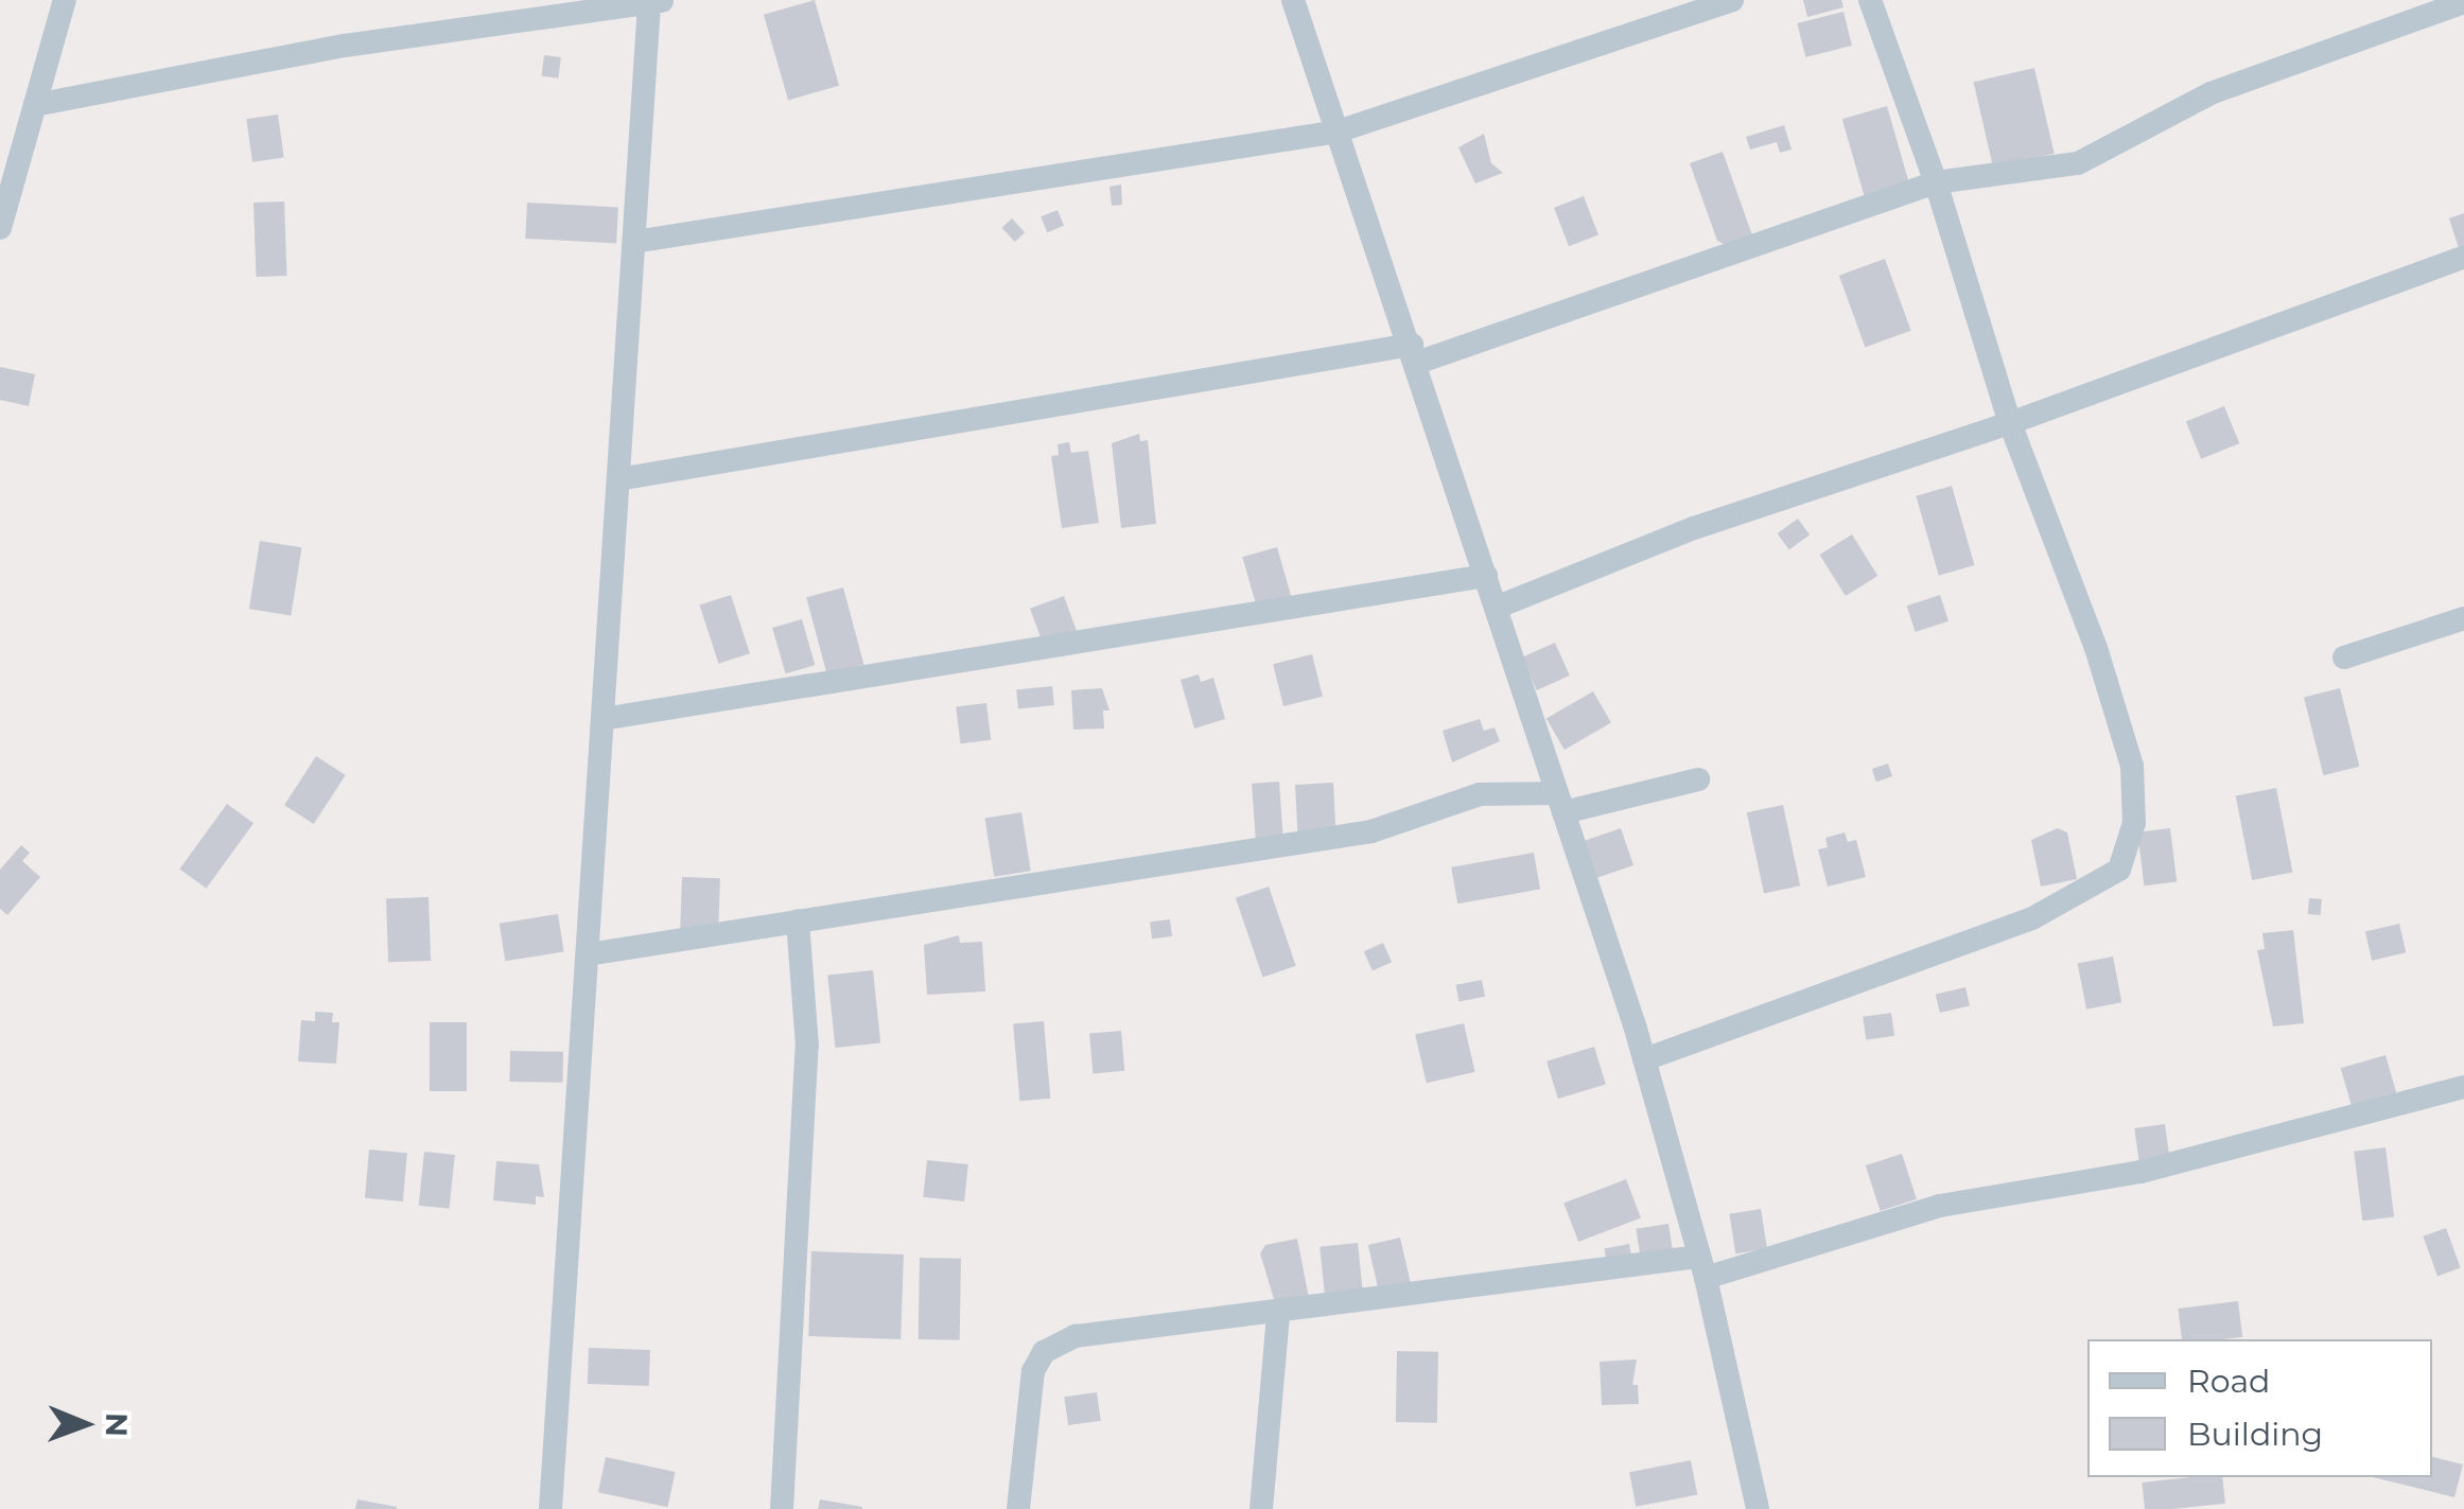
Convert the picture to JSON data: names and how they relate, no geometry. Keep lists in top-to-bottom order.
{
  "legend": ["Road", "Building"],
  "north": "right"
}
